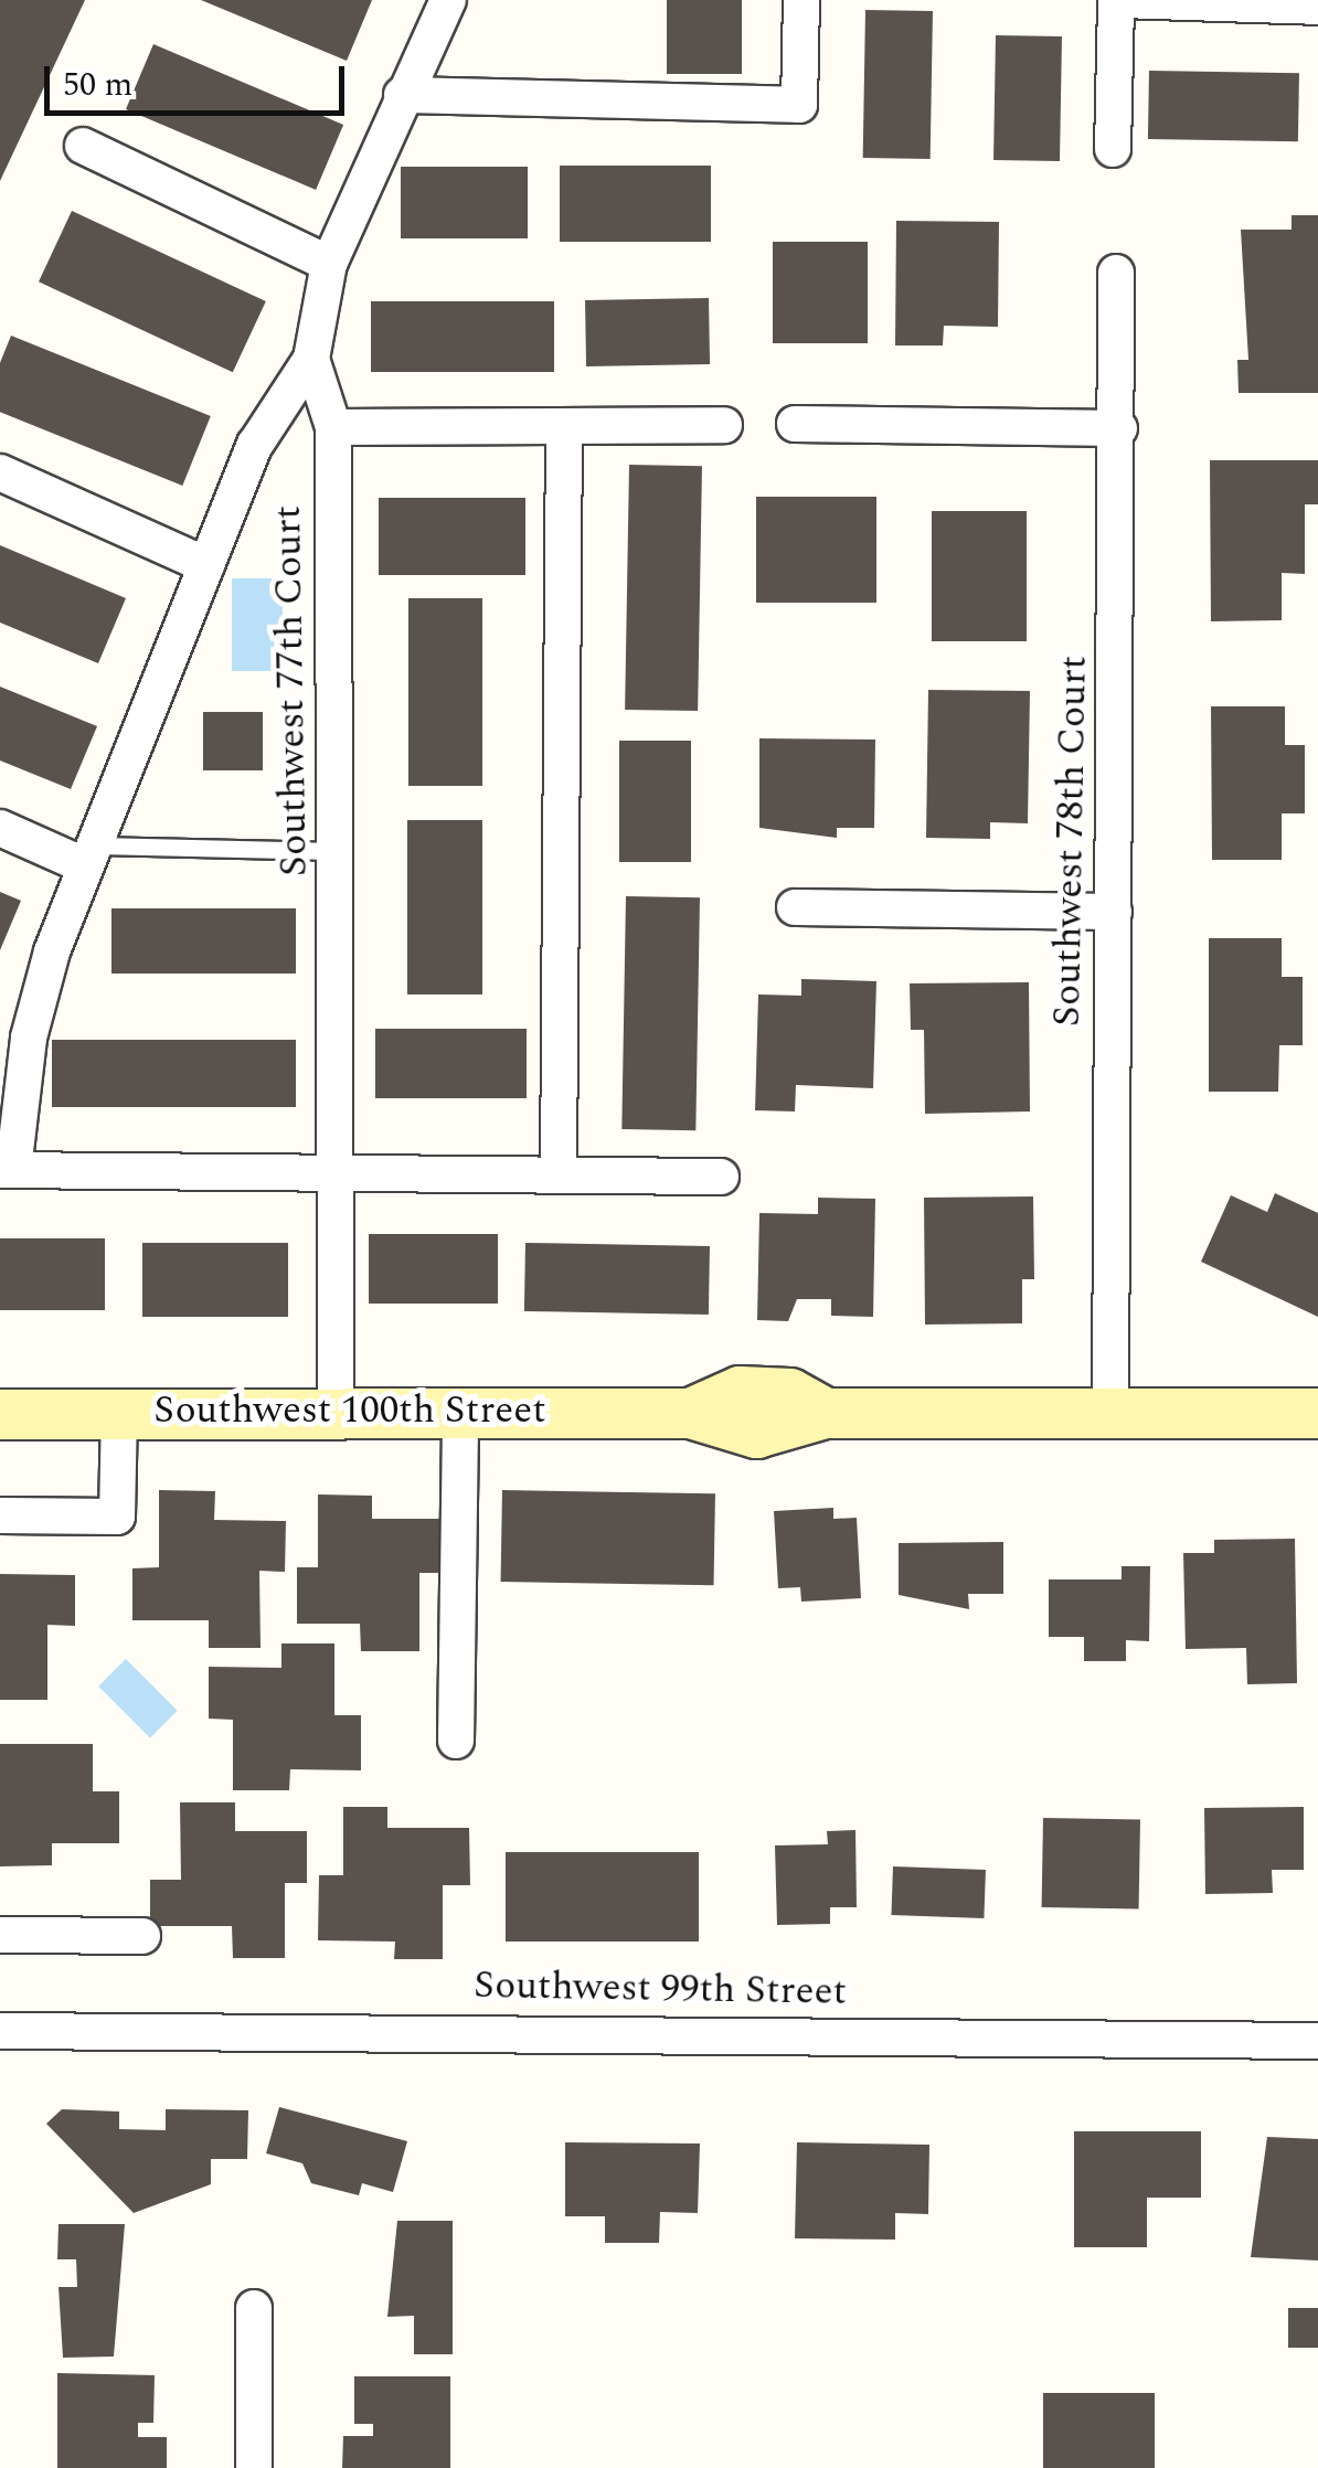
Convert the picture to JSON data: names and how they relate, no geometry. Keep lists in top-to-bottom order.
{
  "streets": {
    "street": [
      "Southwest 77th Court",
      "Southwest 78th Court",
      "Southwest 100th Street",
      "Southwest 99th Street"
    ]
  },
  "crossings": [
    ["Southwest 77th Court", "Southwest 100th Street"],
    ["Southwest 78th Court", "Southwest 100th Street"]
  ],
  "scale_bar": "50 m"
}
